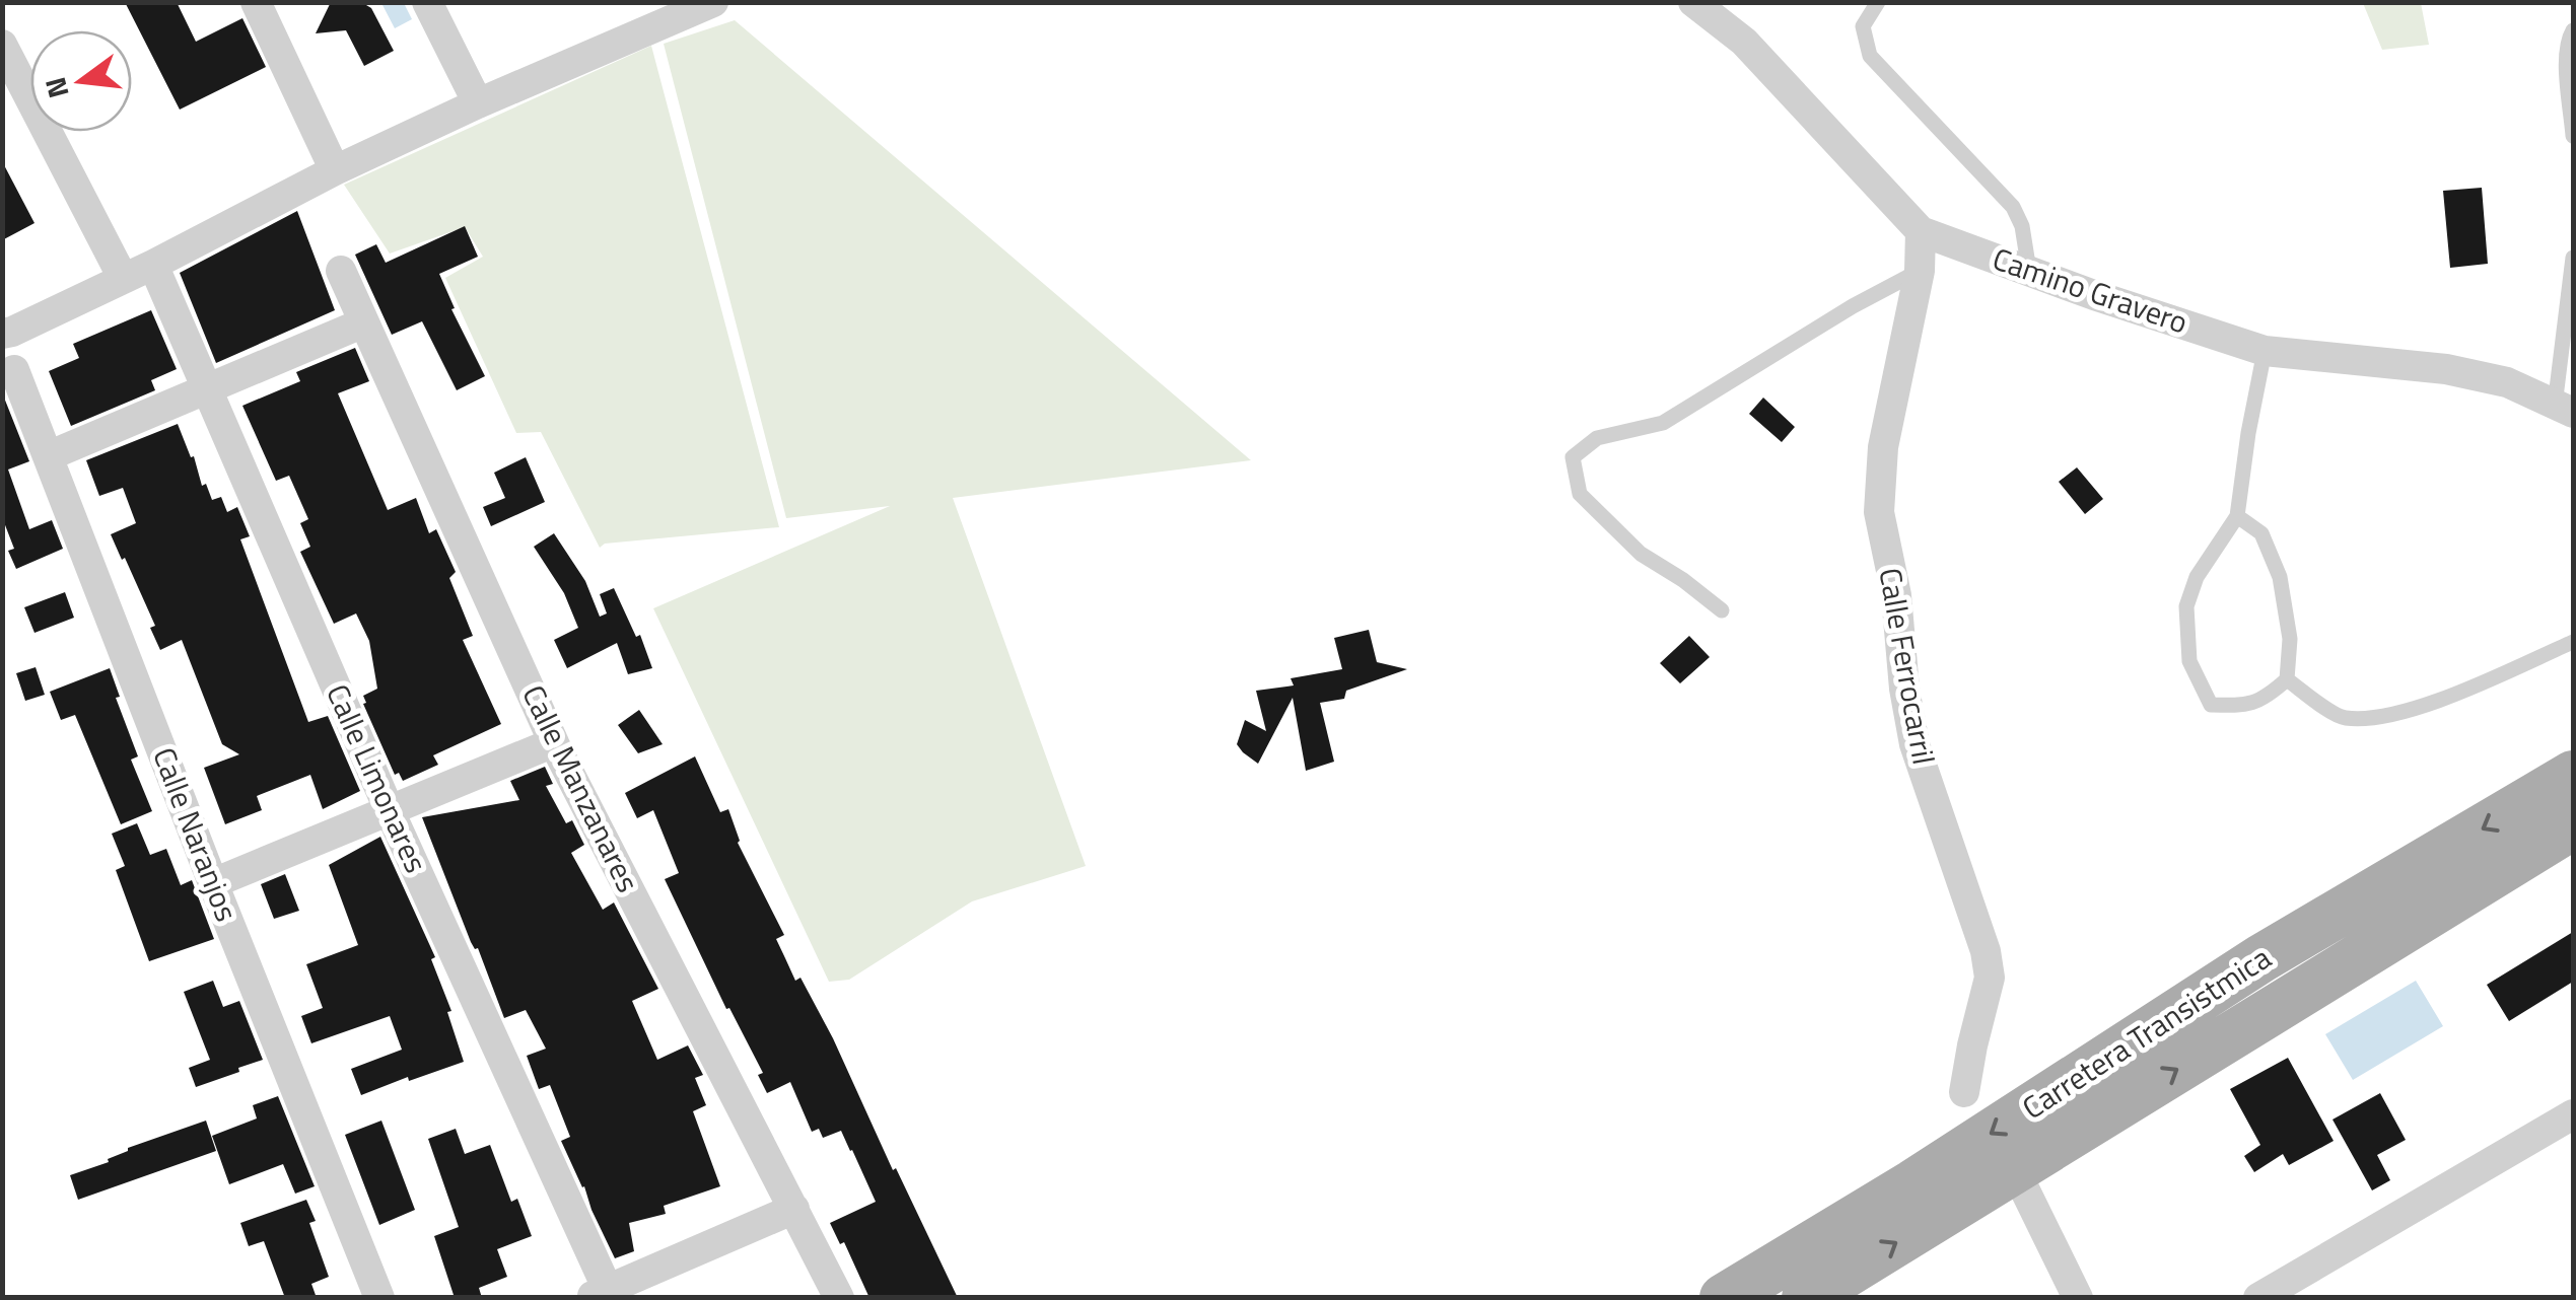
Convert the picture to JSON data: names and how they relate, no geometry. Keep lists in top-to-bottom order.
{
  "streets": {
    "main road": ["Carretera Transistmica"],
    "street": [
      "Camino Gravero",
      "Calle Ferrocarril",
      "Calle Limonares",
      "Calle Manzanares",
      "Calle Naranjos"
    ]
  },
  "crossings": [
    ["Camino Gravero", "Calle Ferrocarril"]
  ],
  "north": "left"
}
